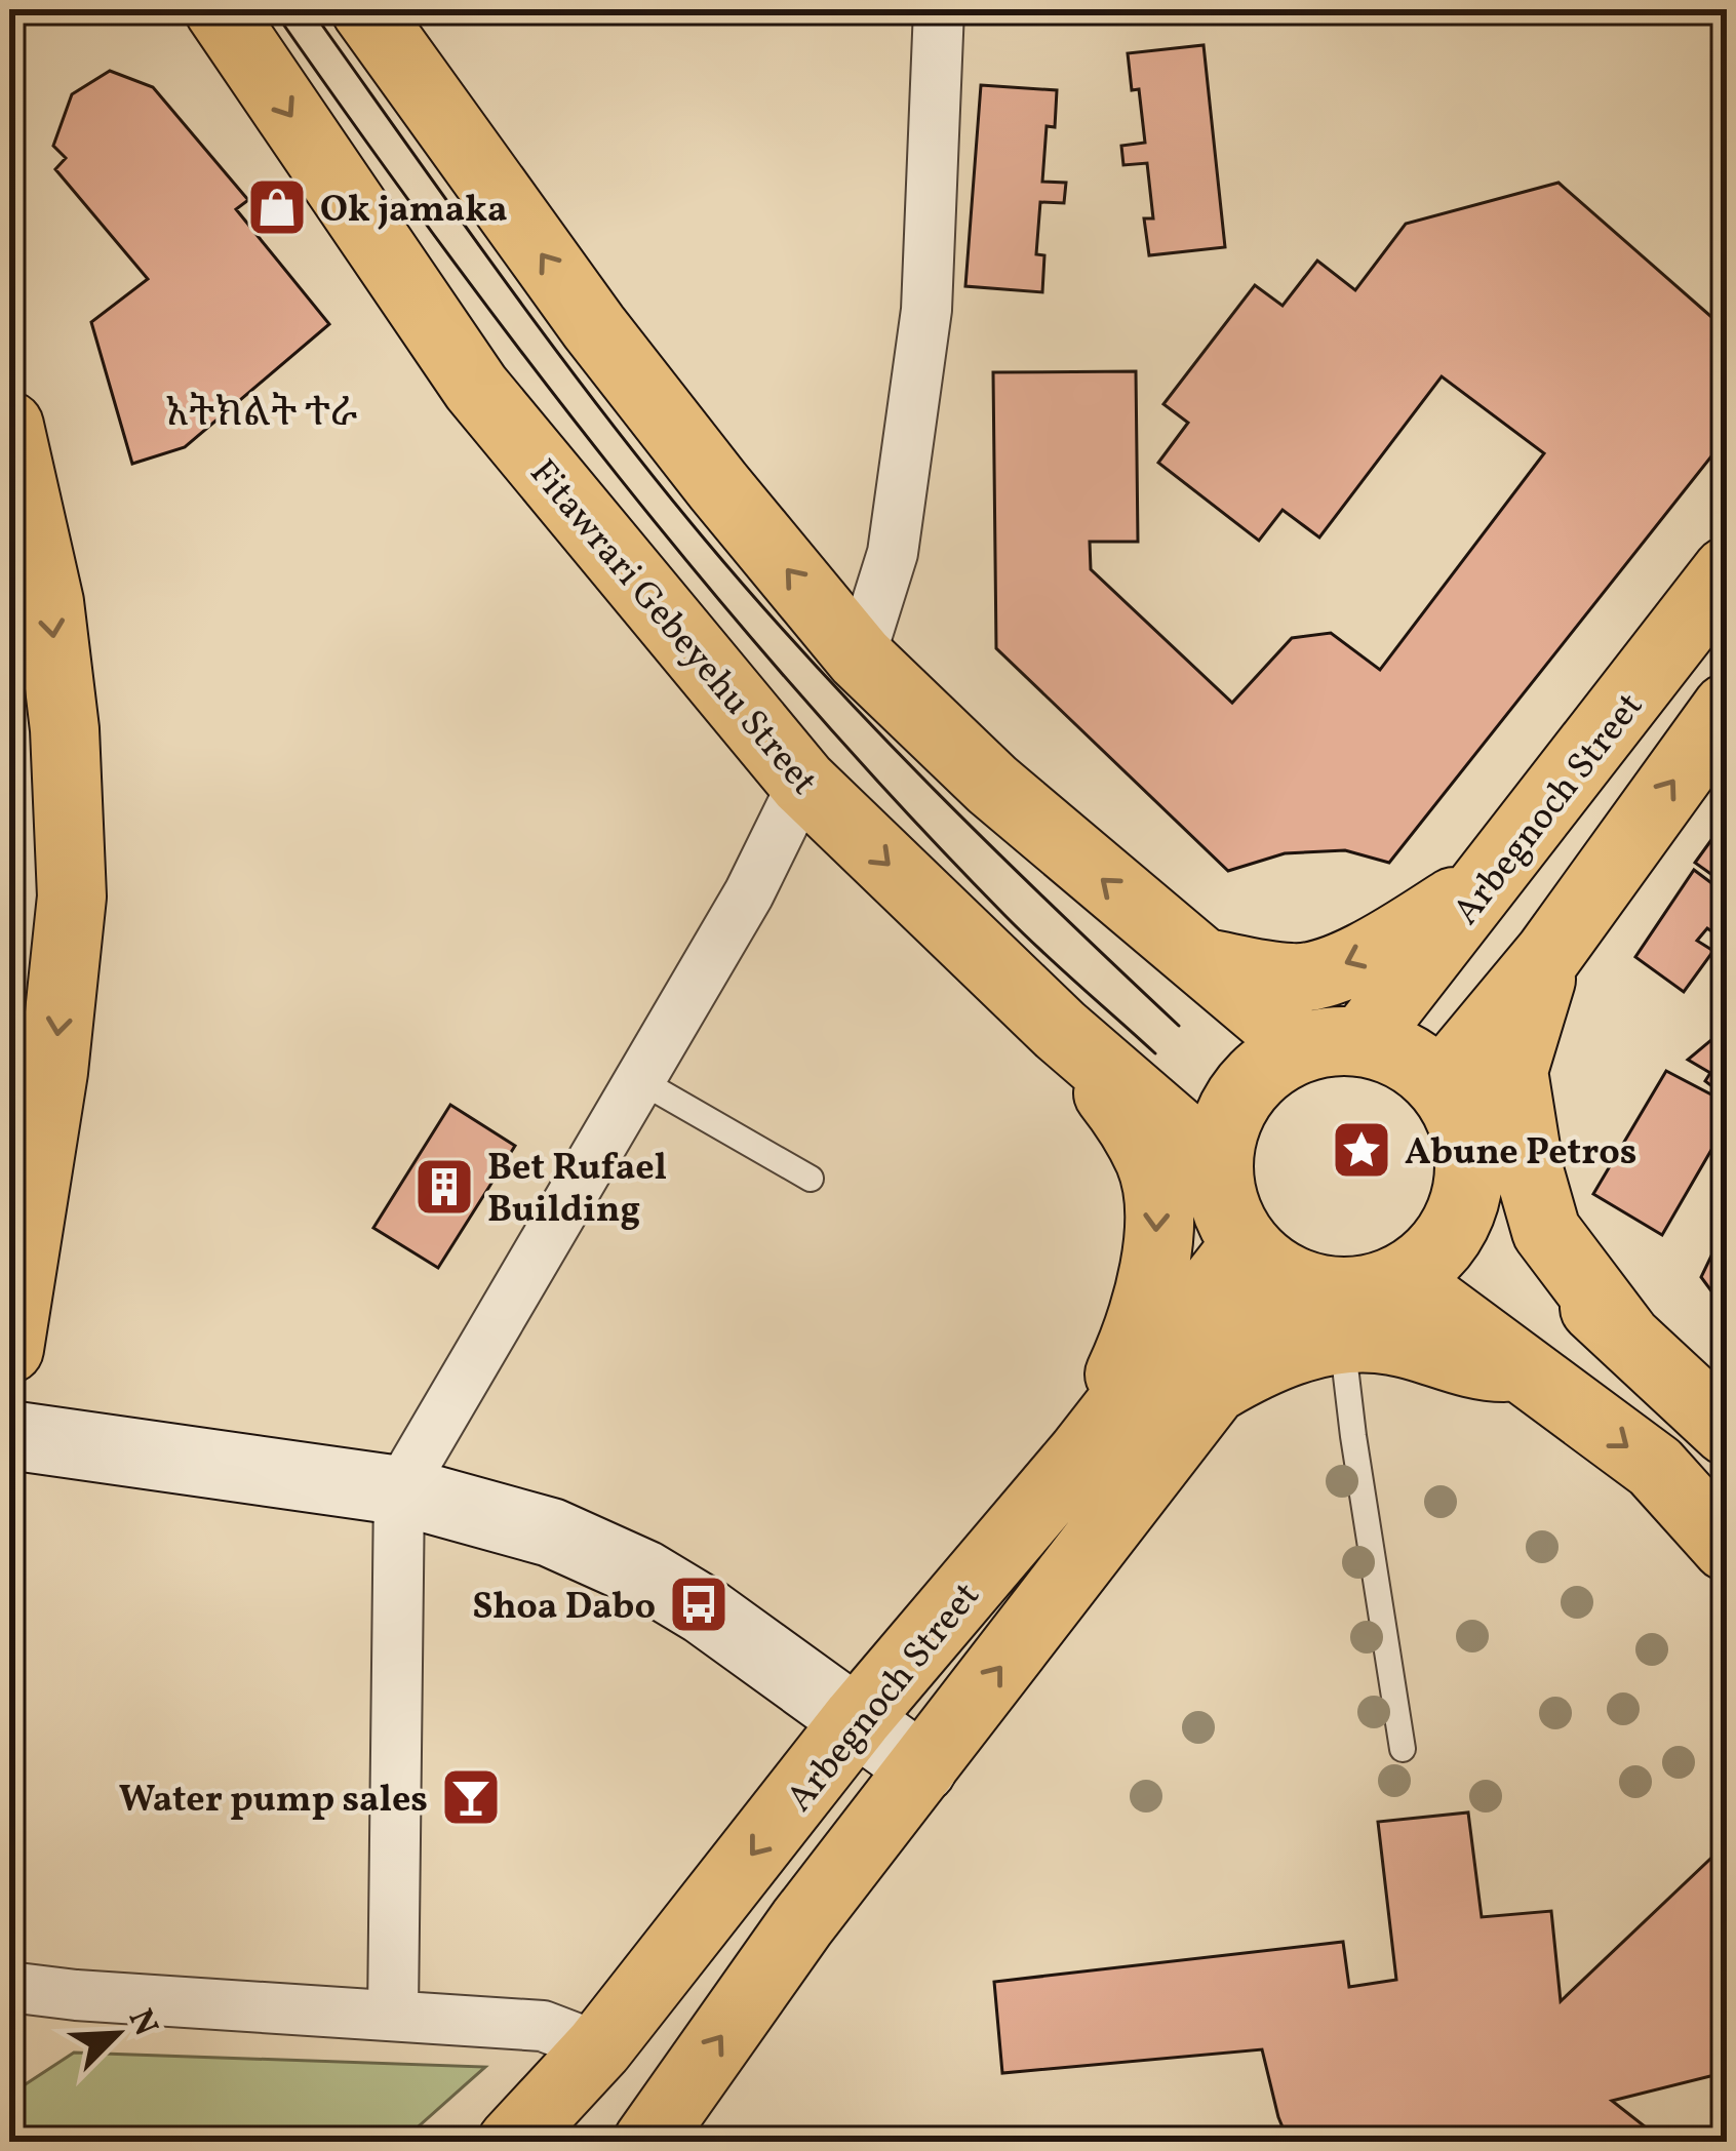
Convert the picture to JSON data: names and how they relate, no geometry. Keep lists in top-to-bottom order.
{
  "streets": {
    "main road": ["Fitawrari Gebeyehu Street", "Arbegnoch Street"]
  },
  "crossings": [
    ["Fitawrari Gebeyehu Street", "Arbegnoch Street"]
  ],
  "districts": ["አትክልት ተራ"],
  "places": {
    "shop": ["Ok jamaka"],
    "place": ["Abune Petros"],
    "building": ["Bet Rufael Building"],
    "bus stop": ["Shoa Dabo"],
    "bar": ["Water pump sales"]
  },
  "north": "top right"
}
